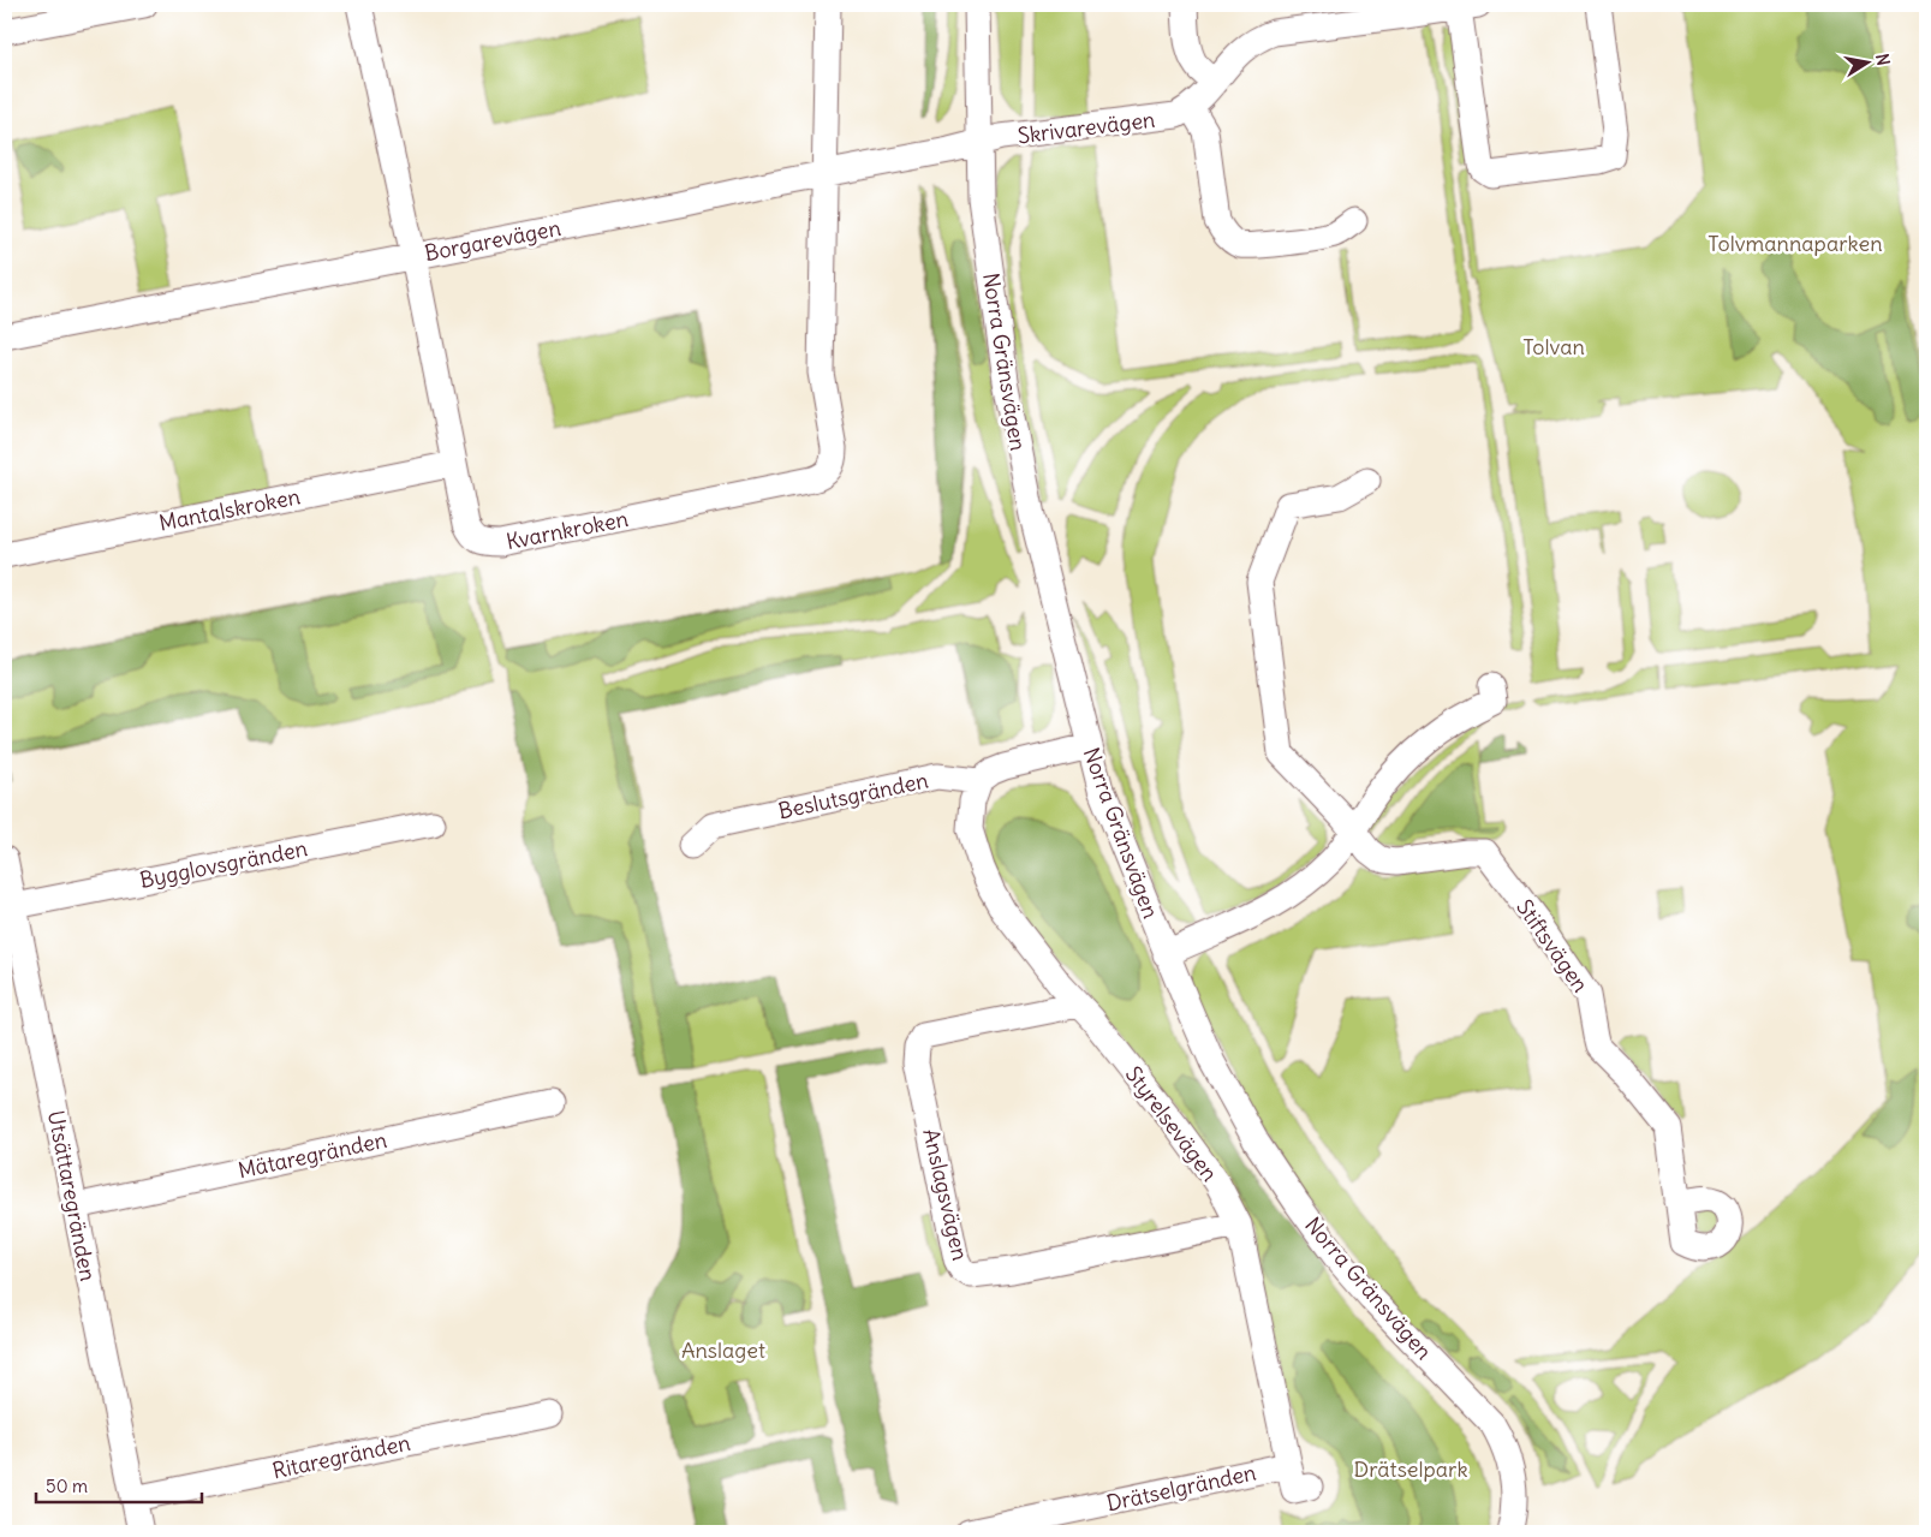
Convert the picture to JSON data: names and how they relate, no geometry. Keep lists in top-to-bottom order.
{
  "streets": {
    "street": [
      "Skrivarevägen",
      "Borgarevägen",
      "Norra Gränsvägen",
      "Mantalskroken",
      "Kvarnkroken",
      "Beslutsgränden",
      "Bygglovsgränden",
      "Stiftsvägen",
      "Styrelsevägen",
      "Mätaregränden",
      "Anslagsvägen",
      "Utsättaregränden",
      "Ritaregränden",
      "Drätselgränden"
    ]
  },
  "crossings": [
    ["Skrivarevägen", "Borgarevägen"],
    ["Skrivarevägen", "Norra Gränsvägen"],
    ["Borgarevägen", "Norra Gränsvägen"],
    ["Borgarevägen", "Kvarnkroken"],
    ["Mantalskroken", "Kvarnkroken"],
    ["Beslutsgränden", "Styrelsevägen"],
    ["Bygglovsgränden", "Utsättaregränden"],
    ["Styrelsevägen", "Anslagsvägen"],
    ["Styrelsevägen", "Drätselgränden"],
    ["Mätaregränden", "Utsättaregränden"],
    ["Utsättaregränden", "Ritaregränden"]
  ],
  "parks": [
    "Tolvmannaparken",
    "Tolvan",
    "Anslaget",
    "Drätselpark"
  ],
  "scale_bar": "50 m",
  "north": "right"
}
